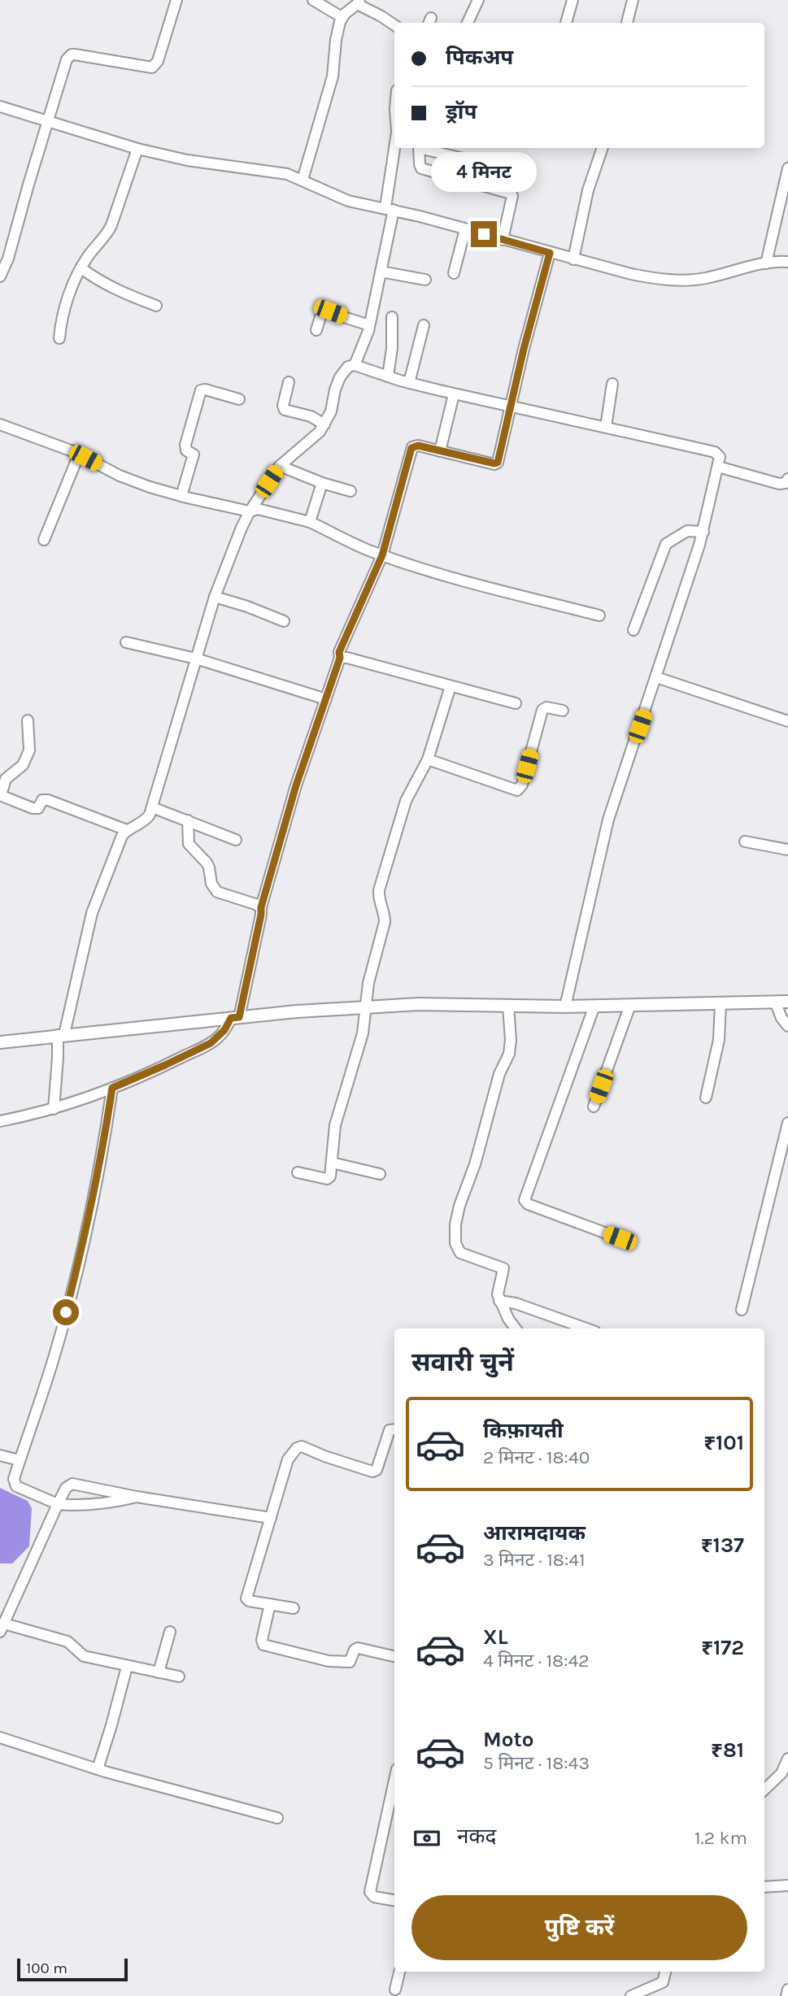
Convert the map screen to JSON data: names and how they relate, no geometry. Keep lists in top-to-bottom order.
{
  "scale_bar": "100 m",
  "page": {
    "banner": ["पिकअप", "ड्रॉप"],
    "bubble": "4 मिनट",
    "heading": "सवारी चुनें",
    "list": [
      {
        "name": "किफ़ायती",
        "note": "2 मिनट · 18:40",
        "value": "₹101"
      },
      {
        "name": "आरामदायक",
        "note": "3 मिनट · 18:41",
        "value": "₹137"
      },
      {
        "name": "XL",
        "note": "4 मिनट · 18:42",
        "value": "₹172"
      },
      {
        "name": "Moto",
        "note": "5 मिनट · 18:43",
        "value": "₹81"
      }
    ],
    "pay": ["नकद", "1.2 km"],
    "buttons": "पुष्टि करें",
    "scale": "100 m"
  }
}
